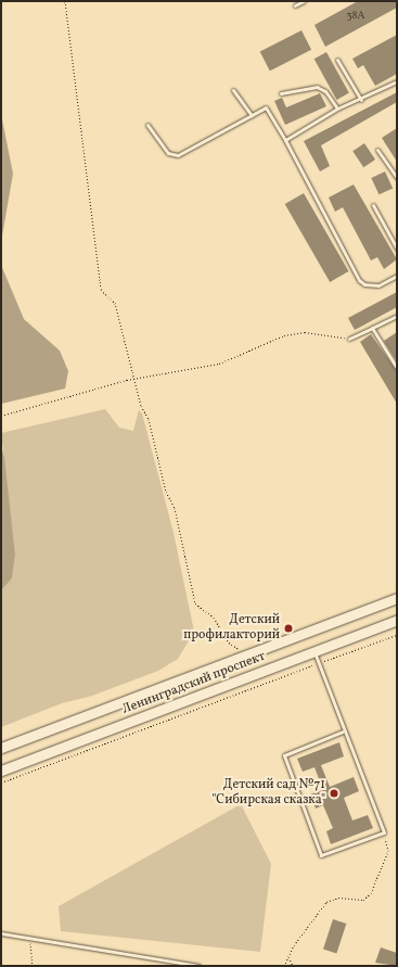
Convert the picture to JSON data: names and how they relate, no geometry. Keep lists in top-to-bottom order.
{
  "streets": {
    "main road": ["Ленинградский проспект"]
  },
  "places": ["Детский профилакторий", "Детский сад №71 \"Сибирская сказка\""],
  "house_numbers": ["38А"]
}
